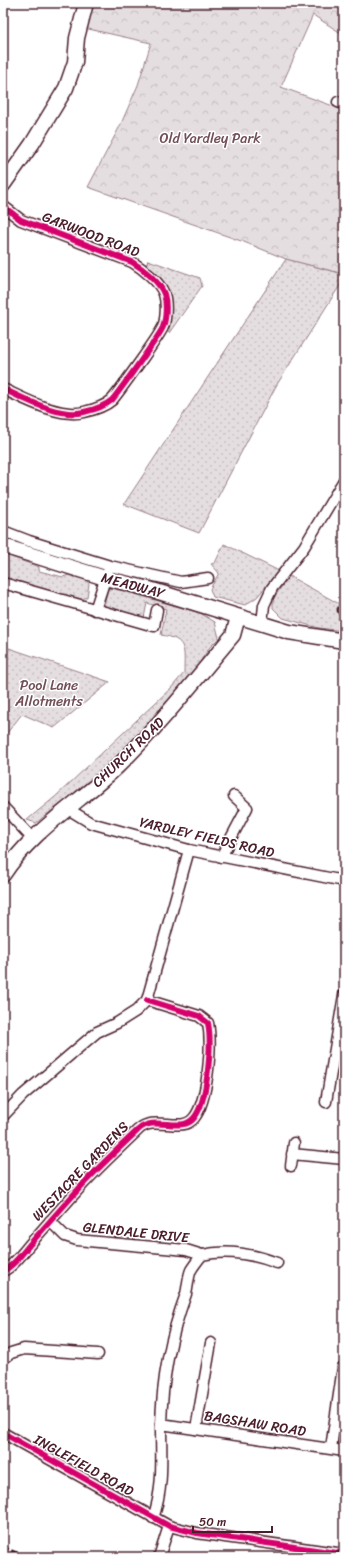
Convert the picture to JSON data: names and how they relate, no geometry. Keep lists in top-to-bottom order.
{
  "streets": {
    "street": [
      "GARWOOD ROAD",
      "MEADWAY",
      "CHURCH ROAD",
      "YARDLEY FIELDS ROAD",
      "WESTACRE GARDENS",
      "GLENDALE DRIVE",
      "BAGSHAW ROAD",
      "INGLEFIELD ROAD"
    ]
  },
  "crossings": [
    ["MEADWAY", "CHURCH ROAD"],
    ["CHURCH ROAD", "YARDLEY FIELDS ROAD"],
    ["WESTACRE GARDENS", "GLENDALE DRIVE"]
  ],
  "parks": ["Old Yardley Park", "Pool Lane Allotments"],
  "scale_bar": "50 m"
}
